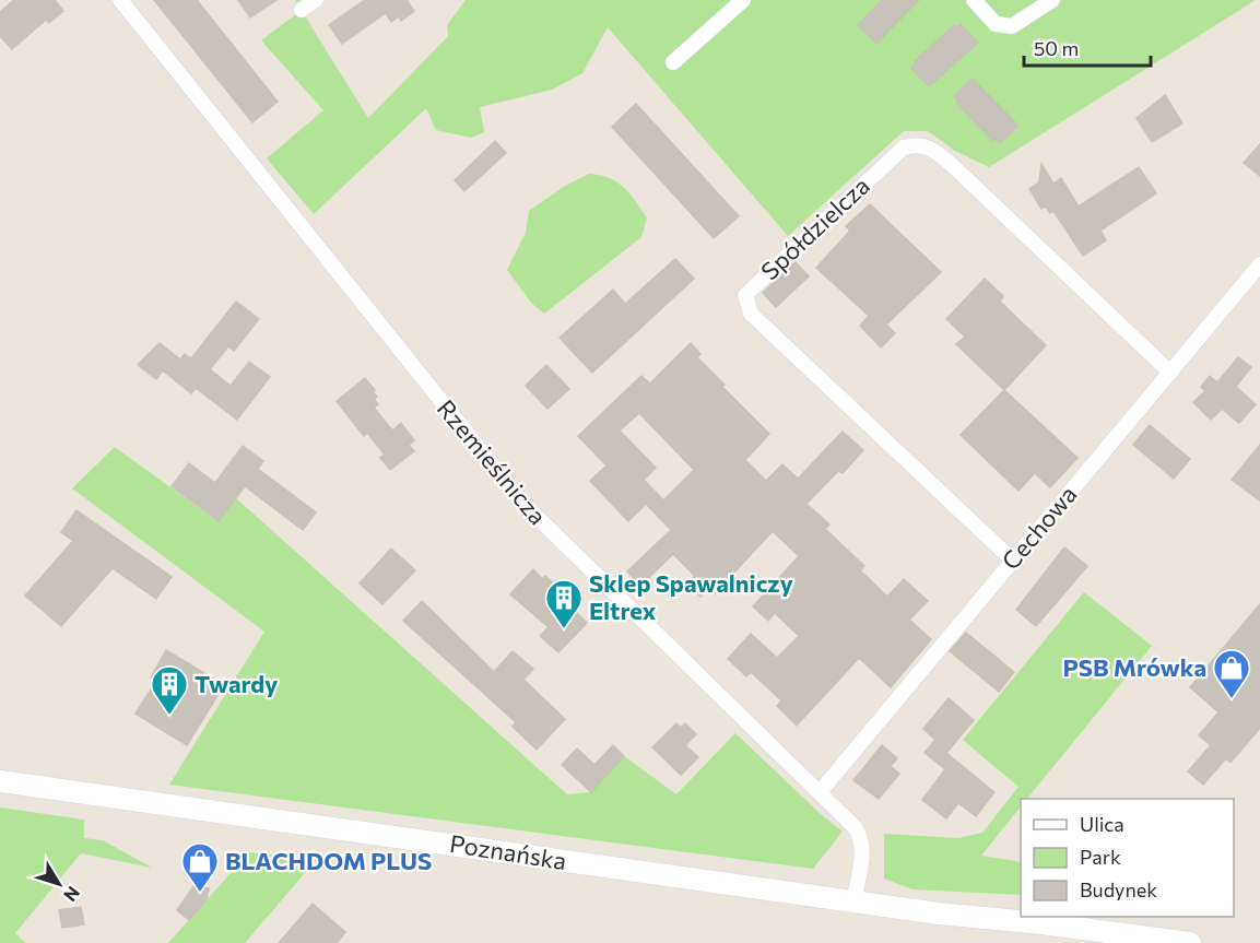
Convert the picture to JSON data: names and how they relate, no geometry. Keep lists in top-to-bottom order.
{
  "streets": {
    "main road": ["Poznańska"],
    "street": ["Spółdzielcza", "Rzemieślnicza", "Cechowa"]
  },
  "crossings": [
    ["Spółdzielcza", "Cechowa"],
    ["Rzemieślnicza", "Cechowa"],
    ["Rzemieślnicza", "Poznańska"]
  ],
  "places": {
    "building": ["Sklep Spawalniczy Eltrex", "Twardy"],
    "shop": ["PSB Mrówka", "BLACHDOM PLUS"]
  },
  "legend": ["Ulica", "Park", "Budynek"],
  "scale_bar": "50 m",
  "north": "bottom right"
}
